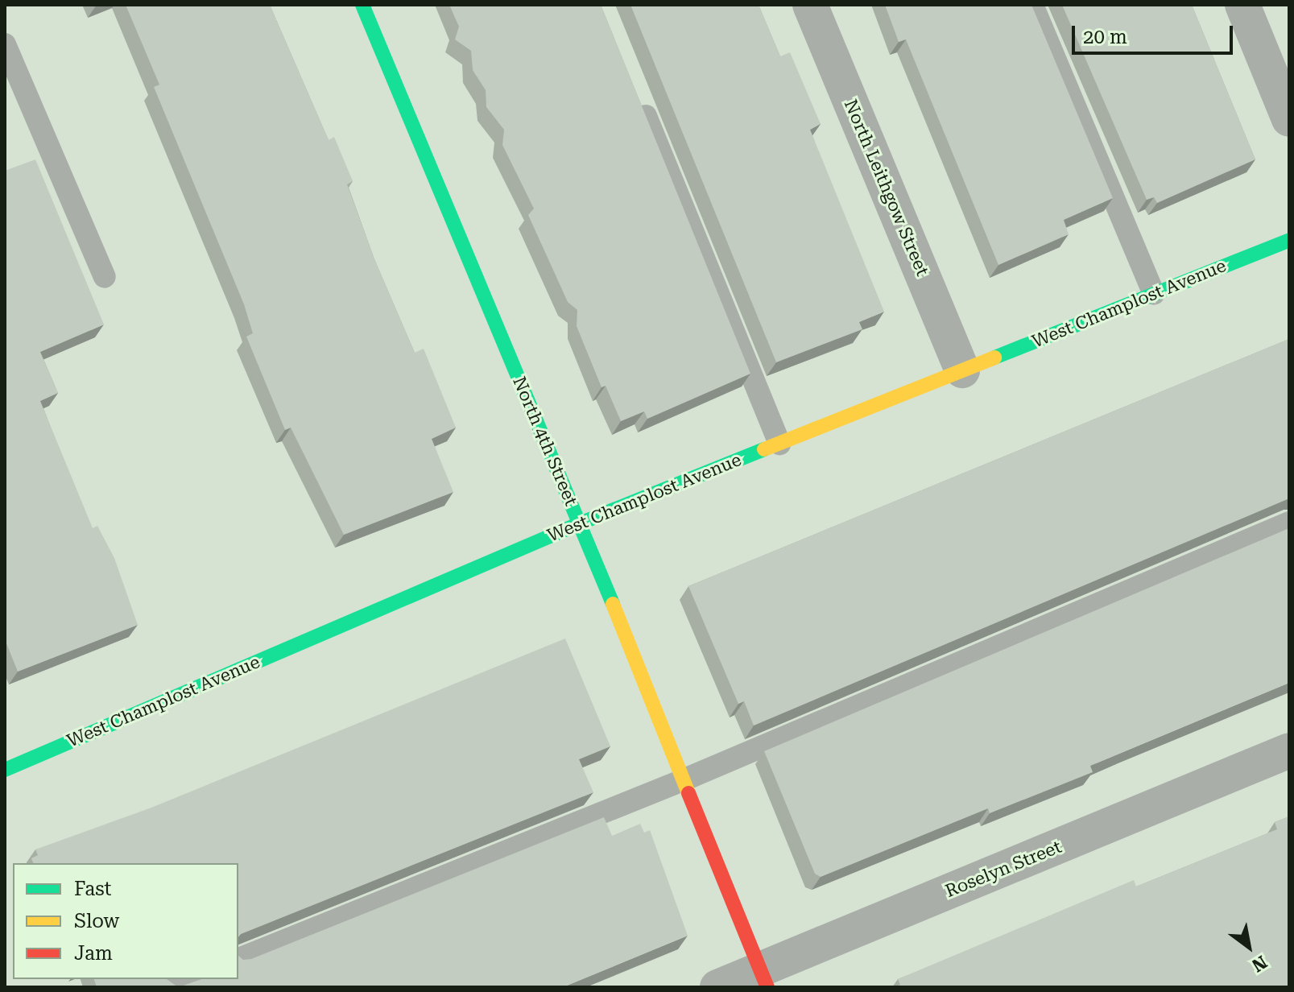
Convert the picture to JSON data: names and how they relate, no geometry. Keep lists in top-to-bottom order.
{
  "streets": {
    "street": [
      "North Leithgow Street",
      "West Champlost Avenue",
      "North 4th Street",
      "Roselyn Street"
    ]
  },
  "crossings": [
    ["North Leithgow Street", "West Champlost Avenue"],
    ["West Champlost Avenue", "North 4th Street"],
    ["North 4th Street", "Roselyn Street"]
  ],
  "legend": ["Fast", "Slow", "Jam"],
  "scale_bar": "20 m",
  "north": "bottom right"
}
